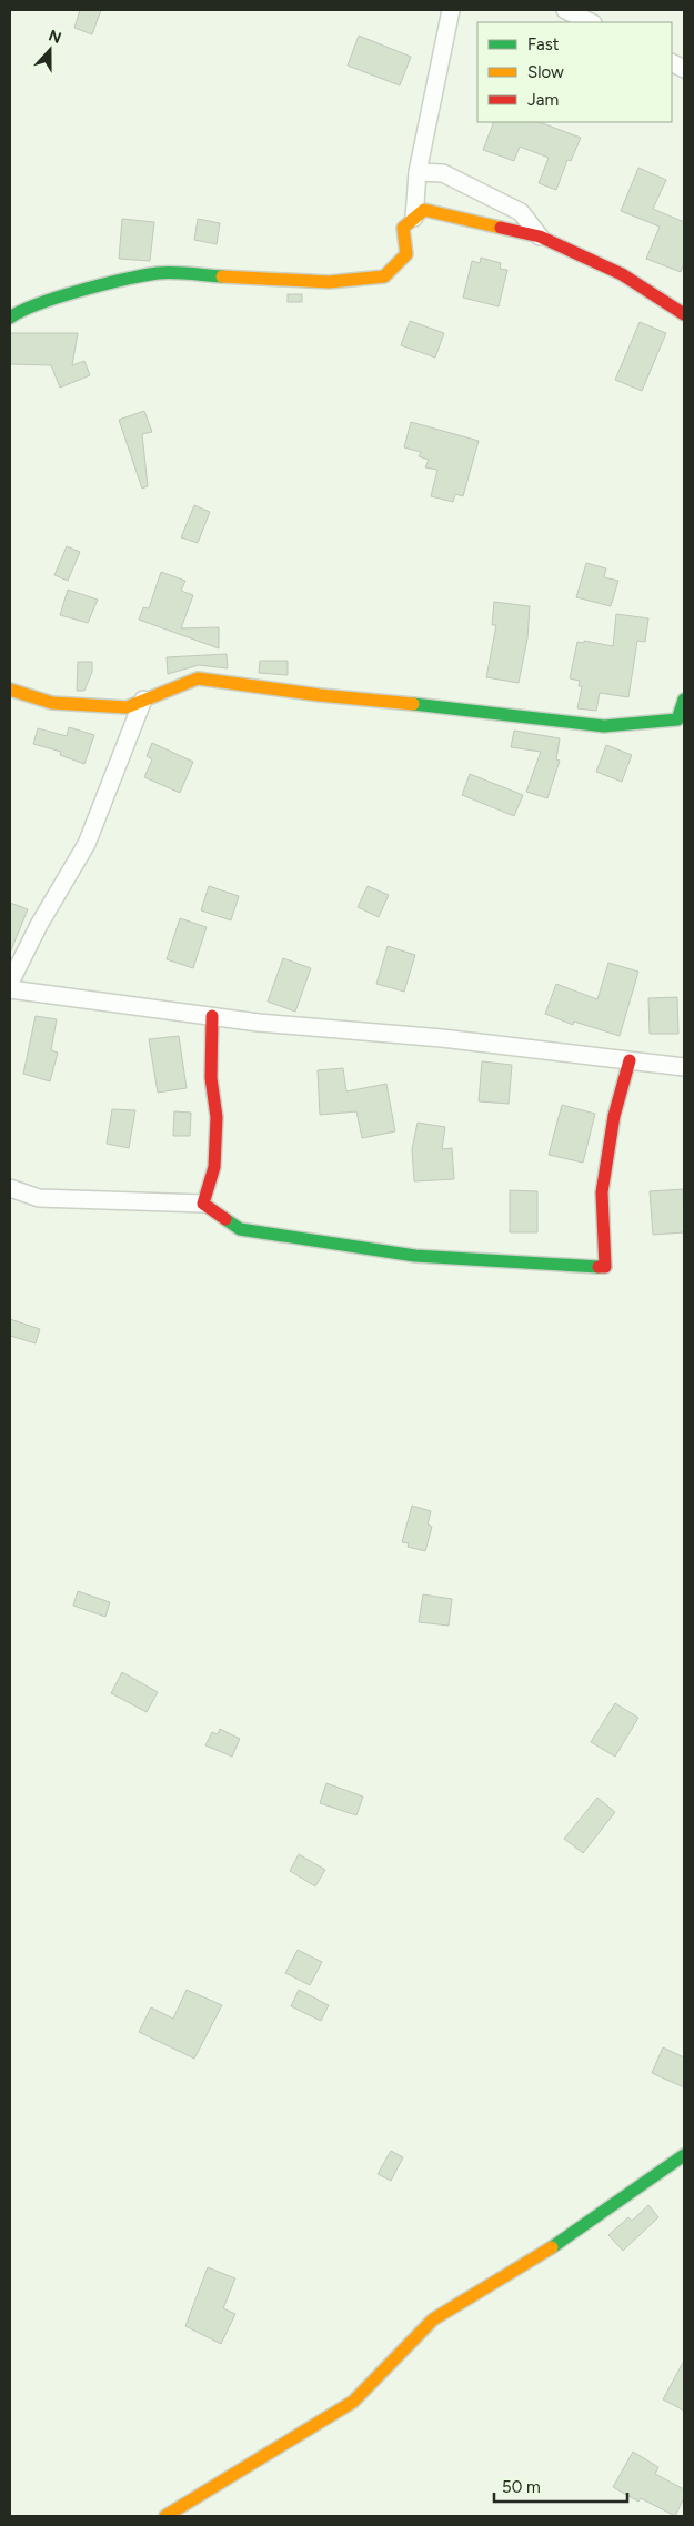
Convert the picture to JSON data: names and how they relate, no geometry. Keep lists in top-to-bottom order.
{
  "legend": ["Fast", "Slow", "Jam"],
  "scale_bar": "50 m",
  "north": "top"
}
